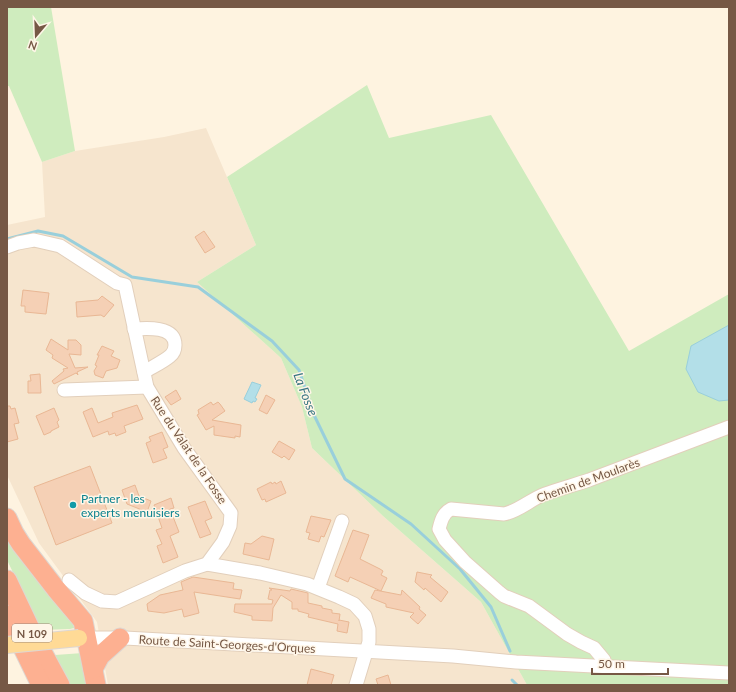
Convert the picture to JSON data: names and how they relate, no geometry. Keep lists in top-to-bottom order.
{
  "streets": {
    "highway": ["N 109"],
    "main road": ["Route de Saint-Georges-d'Orques"],
    "street": ["Rue du Valat de la Fosse", "Chemin de Moularès"]
  },
  "crossings": [
    ["Chemin de Moularès", "Route de Saint-Georges-d'Orques"]
  ],
  "water": ["La Fosse"],
  "places": ["Partner - les experts menuisiers"],
  "scale_bar": "50 m",
  "north": "bottom"
}
